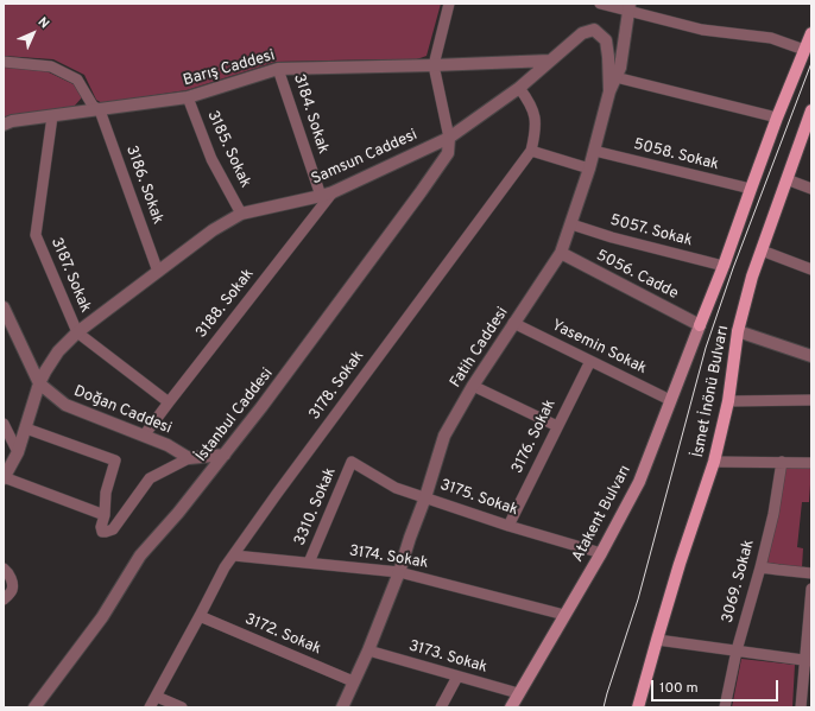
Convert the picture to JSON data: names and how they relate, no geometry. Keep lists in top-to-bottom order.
{
  "streets": {
    "main road": ["İsmet İnönü Bulvarı", "Atakent Bulvarı"],
    "street": [
      "Barış Caddesi",
      "3184. Sokak",
      "3185. Sokak",
      "5058. Sokak",
      "Samsun Caddesi",
      "3186. Sokak",
      "5057. Sokak",
      "3187. Sokak",
      "5056. Cadde",
      "3188. Sokak",
      "Fatih Caddesi",
      "Yasemin Sokak",
      "3178. Sokak",
      "Doğan Caddesi",
      "İstanbul Caddesi",
      "3176. Sokak",
      "3175. Sokak",
      "3310. Sokak",
      "3174. Sokak",
      "3069. Sokak",
      "3172. Sokak",
      "3173. Sokak"
    ]
  },
  "crossings": [
    ["Barış Caddesi", "3184. Sokak"],
    ["Barış Caddesi", "3185. Sokak"],
    ["Barış Caddesi", "Samsun Caddesi"],
    ["Barış Caddesi", "3186. Sokak"],
    ["Barış Caddesi", "3187. Sokak"],
    ["3184. Sokak", "Samsun Caddesi"],
    ["3185. Sokak", "Samsun Caddesi"],
    ["5058. Sokak", "Fatih Caddesi"],
    ["5058. Sokak", "İsmet İnönü Bulvarı"],
    ["Samsun Caddesi", "3186. Sokak"],
    ["Samsun Caddesi", "3187. Sokak"],
    ["Samsun Caddesi", "3188. Sokak"],
    ["Samsun Caddesi", "Fatih Caddesi"],
    ["Samsun Caddesi", "3178. Sokak"],
    ["Samsun Caddesi", "Doğan Caddesi"],
    ["Samsun Caddesi", "İstanbul Caddesi"],
    ["5057. Sokak", "Fatih Caddesi"],
    ["5057. Sokak", "İsmet İnönü Bulvarı"],
    ["3187. Sokak", "3188. Sokak"],
    ["5056. Cadde", "Fatih Caddesi"],
    ["5056. Cadde", "İsmet İnönü Bulvarı"],
    ["5056. Cadde", "Atakent Bulvarı"],
    ["3188. Sokak", "Doğan Caddesi"],
    ["Fatih Caddesi", "Yasemin Sokak"],
    ["Fatih Caddesi", "3175. Sokak"],
    ["Fatih Caddesi", "3174. Sokak"],
    ["Fatih Caddesi", "3172. Sokak"],
    ["Fatih Caddesi", "3173. Sokak"],
    ["Yasemin Sokak", "3176. Sokak"],
    ["Yasemin Sokak", "Atakent Bulvarı"],
    ["3178. Sokak", "3174. Sokak"],
    ["3178. Sokak", "3172. Sokak"],
    ["İsmet İnönü Bulvarı", "Atakent Bulvarı"],
    ["3176. Sokak", "3175. Sokak"],
    ["3175. Sokak", "3310. Sokak"],
    ["3175. Sokak", "Atakent Bulvarı"],
    ["3310. Sokak", "3174. Sokak"],
    ["Atakent Bulvarı", "3174. Sokak"],
    ["Atakent Bulvarı", "3173. Sokak"]
  ],
  "scale_bar": "100 m",
  "north": "top right"
}
